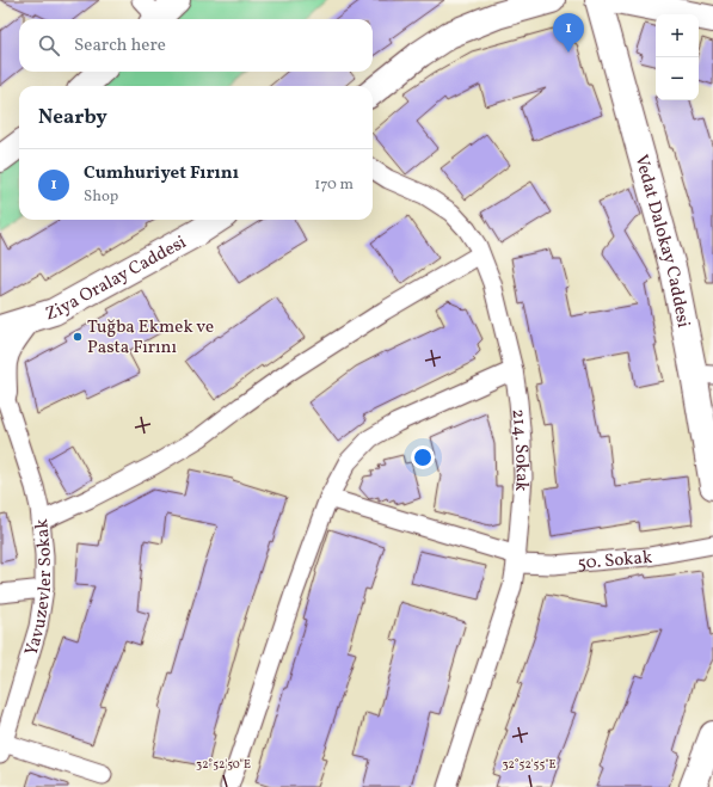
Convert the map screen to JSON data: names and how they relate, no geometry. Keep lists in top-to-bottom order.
{
  "streets": {
    "street": [
      "Vedat Dalokay Caddesi",
      "Ziya Oralay Caddesi",
      "214. Sokak",
      "50. Sokak",
      "Yavuzevler Sokak"
    ]
  },
  "crossings": [
    ["214. Sokak", "50. Sokak"]
  ],
  "places": ["Tuğba Ekmek ve Pasta Fırını"],
  "page": {
    "pins": "1",
    "map_buttons": ["+", "−"],
    "search": "Search here",
    "heading": "Nearby",
    "list": [
      {
        "mark": "1",
        "name": "Cumhuriyet Fırını",
        "note": "Shop",
        "value": "170 m"
      }
    ]
  },
  "coordinates": ["32°52'50\"E", "32°52'55\"E"]
}
